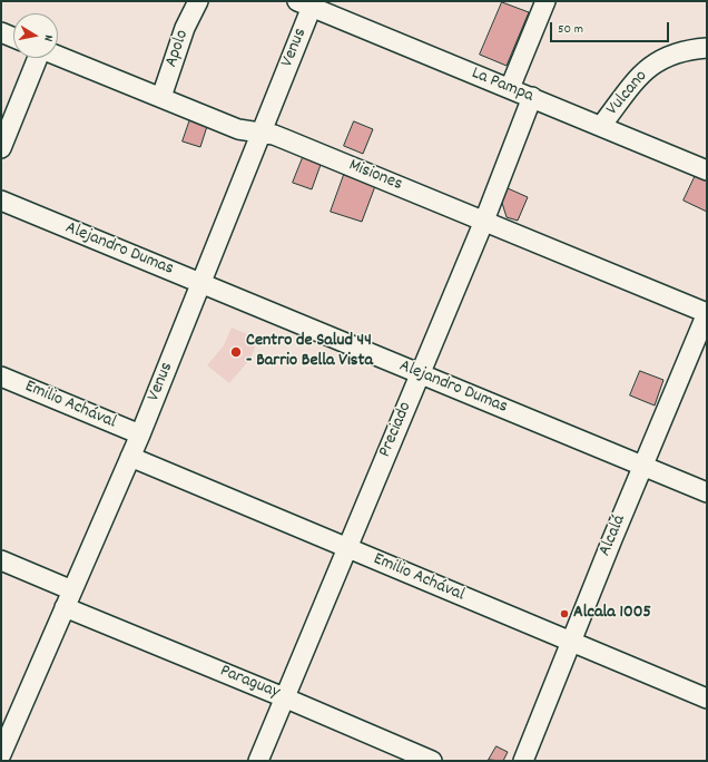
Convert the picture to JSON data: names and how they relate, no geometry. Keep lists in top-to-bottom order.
{
  "streets": {
    "street": [
      "Venus",
      "Apolo",
      "La Pampa",
      "Vulcano",
      "Misiones",
      "Alejandro Dumas",
      "Emilio Achával",
      "Preciado",
      "Alcalá",
      "Paraguay"
    ]
  },
  "crossings": [
    ["Venus", "La Pampa"],
    ["Venus", "Misiones"],
    ["Venus", "Alejandro Dumas"],
    ["Venus", "Emilio Achával"],
    ["Venus", "Paraguay"],
    ["Apolo", "Misiones"],
    ["La Pampa", "Vulcano"],
    ["La Pampa", "Preciado"],
    ["Misiones", "Preciado"],
    ["Misiones", "Alcalá"],
    ["Alejandro Dumas", "Preciado"],
    ["Alejandro Dumas", "Alcalá"],
    ["Emilio Achával", "Preciado"],
    ["Emilio Achával", "Alcalá"],
    ["Preciado", "Paraguay"]
  ],
  "places": ["Centro de Salud 44 - Barrio Bella Vista", "Alcala 1005"],
  "scale_bar": "50 m",
  "north": "right"
}
